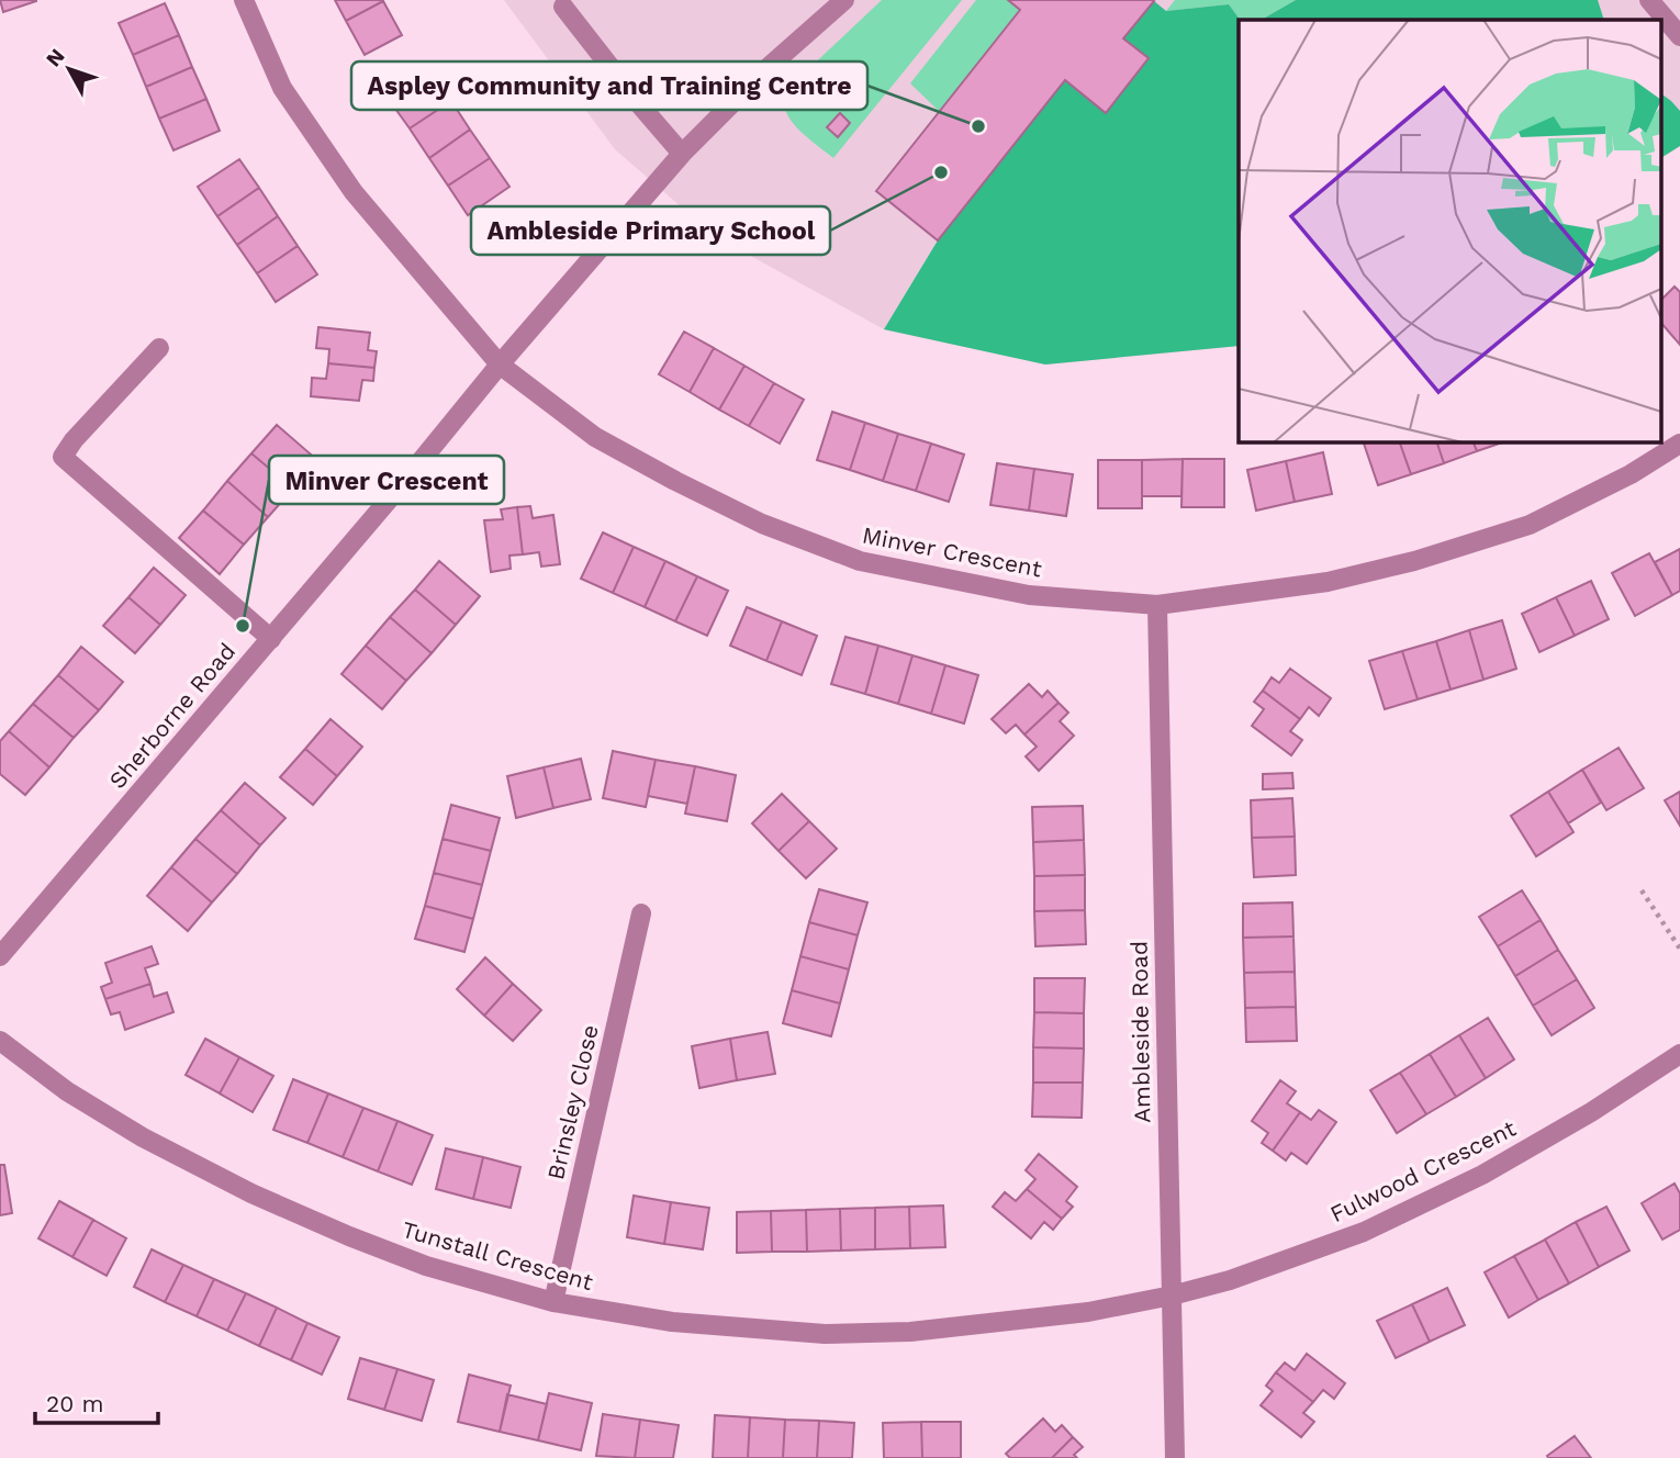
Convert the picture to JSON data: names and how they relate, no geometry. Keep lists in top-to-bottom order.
{
  "streets": {
    "street": [
      "Minver Crescent",
      "Sherborne Road",
      "Ambleside Road",
      "Brinsley Close",
      "Fulwood Crescent",
      "Tunstall Crescent"
    ]
  },
  "crossings": [
    ["Minver Crescent", "Sherborne Road"],
    ["Minver Crescent", "Ambleside Road"],
    ["Ambleside Road", "Fulwood Crescent"],
    ["Ambleside Road", "Tunstall Crescent"],
    ["Brinsley Close", "Tunstall Crescent"],
    ["Fulwood Crescent", "Tunstall Crescent"]
  ],
  "places": ["Aspley Community and Training Centre", "Ambleside Primary School", "Minver Crescent"],
  "scale_bar": "20 m",
  "north": "top left"
}
